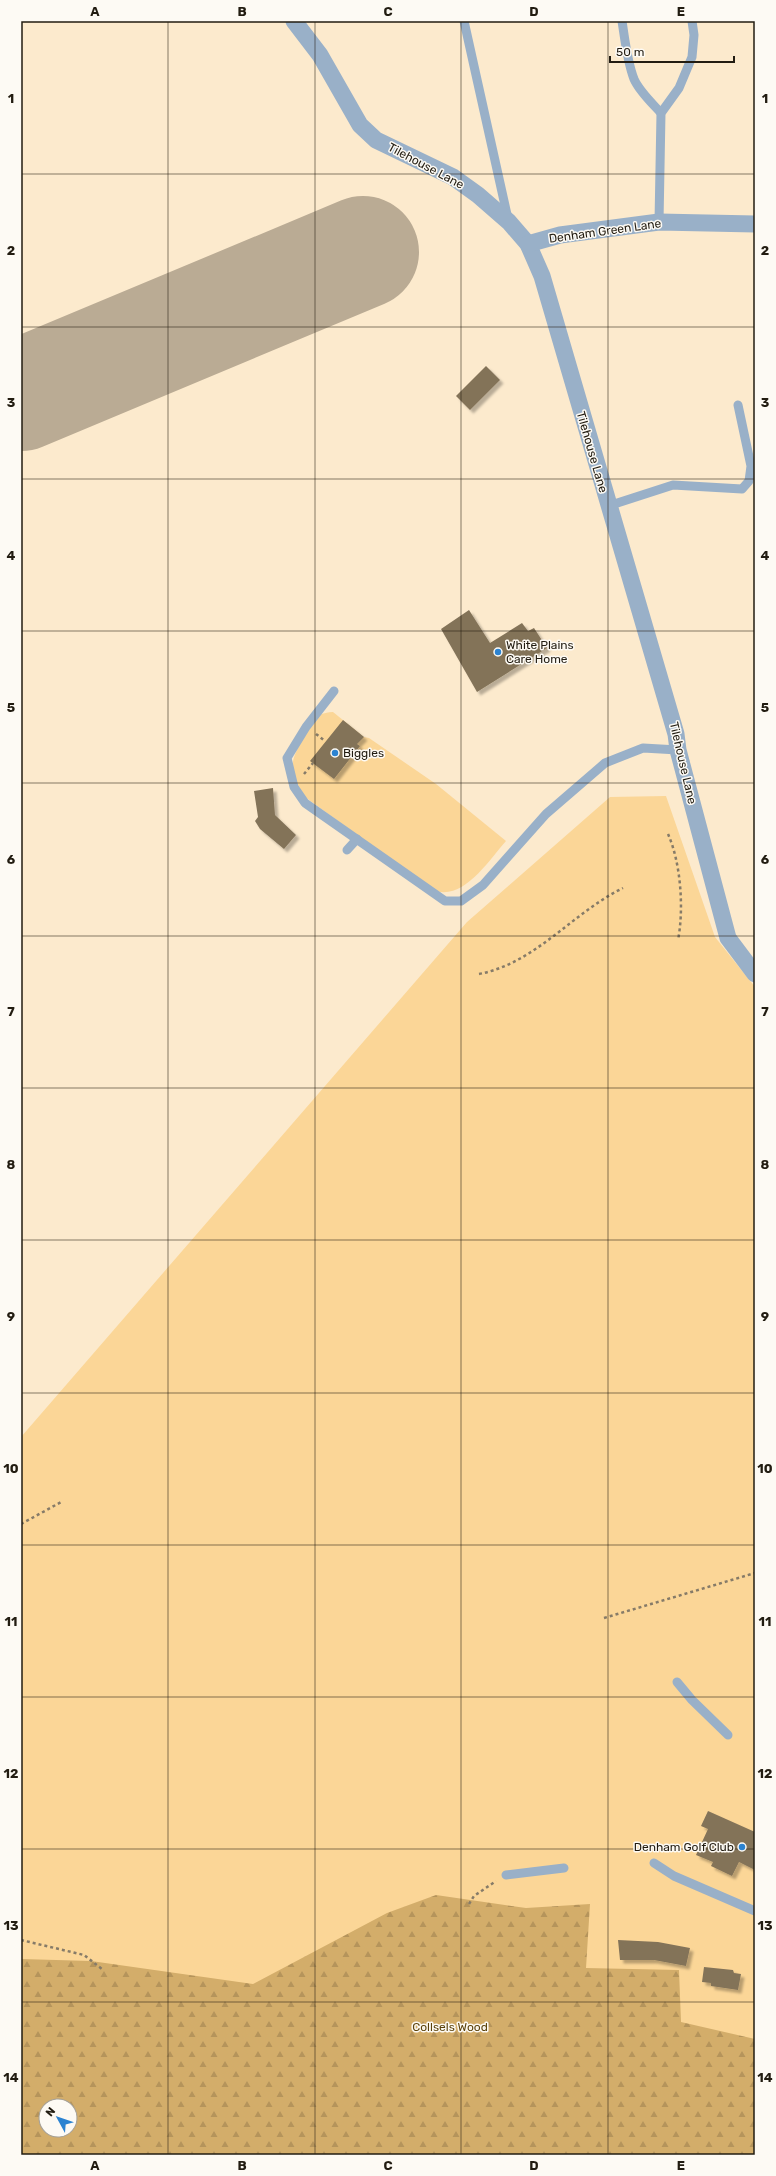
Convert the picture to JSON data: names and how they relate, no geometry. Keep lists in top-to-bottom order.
{
  "streets": {
    "street": ["Tilehouse Lane", "Denham Green Lane"]
  },
  "crossings": [
    ["Tilehouse Lane", "Denham Green Lane"]
  ],
  "parks": ["Collsels Wood"],
  "places": ["White Plains Care Home", "Biggles", "Denham Golf Club"],
  "scale_bar": "50 m",
  "north": "top left",
  "grid": {
    "columns": [
      "A",
      "B",
      "C",
      "D",
      "E"
    ],
    "rows": [
      "1",
      "2",
      "3",
      "4",
      "5",
      "6",
      "7",
      "8",
      "9",
      "10",
      "11",
      "12",
      "13",
      "14"
    ]
  }
}
